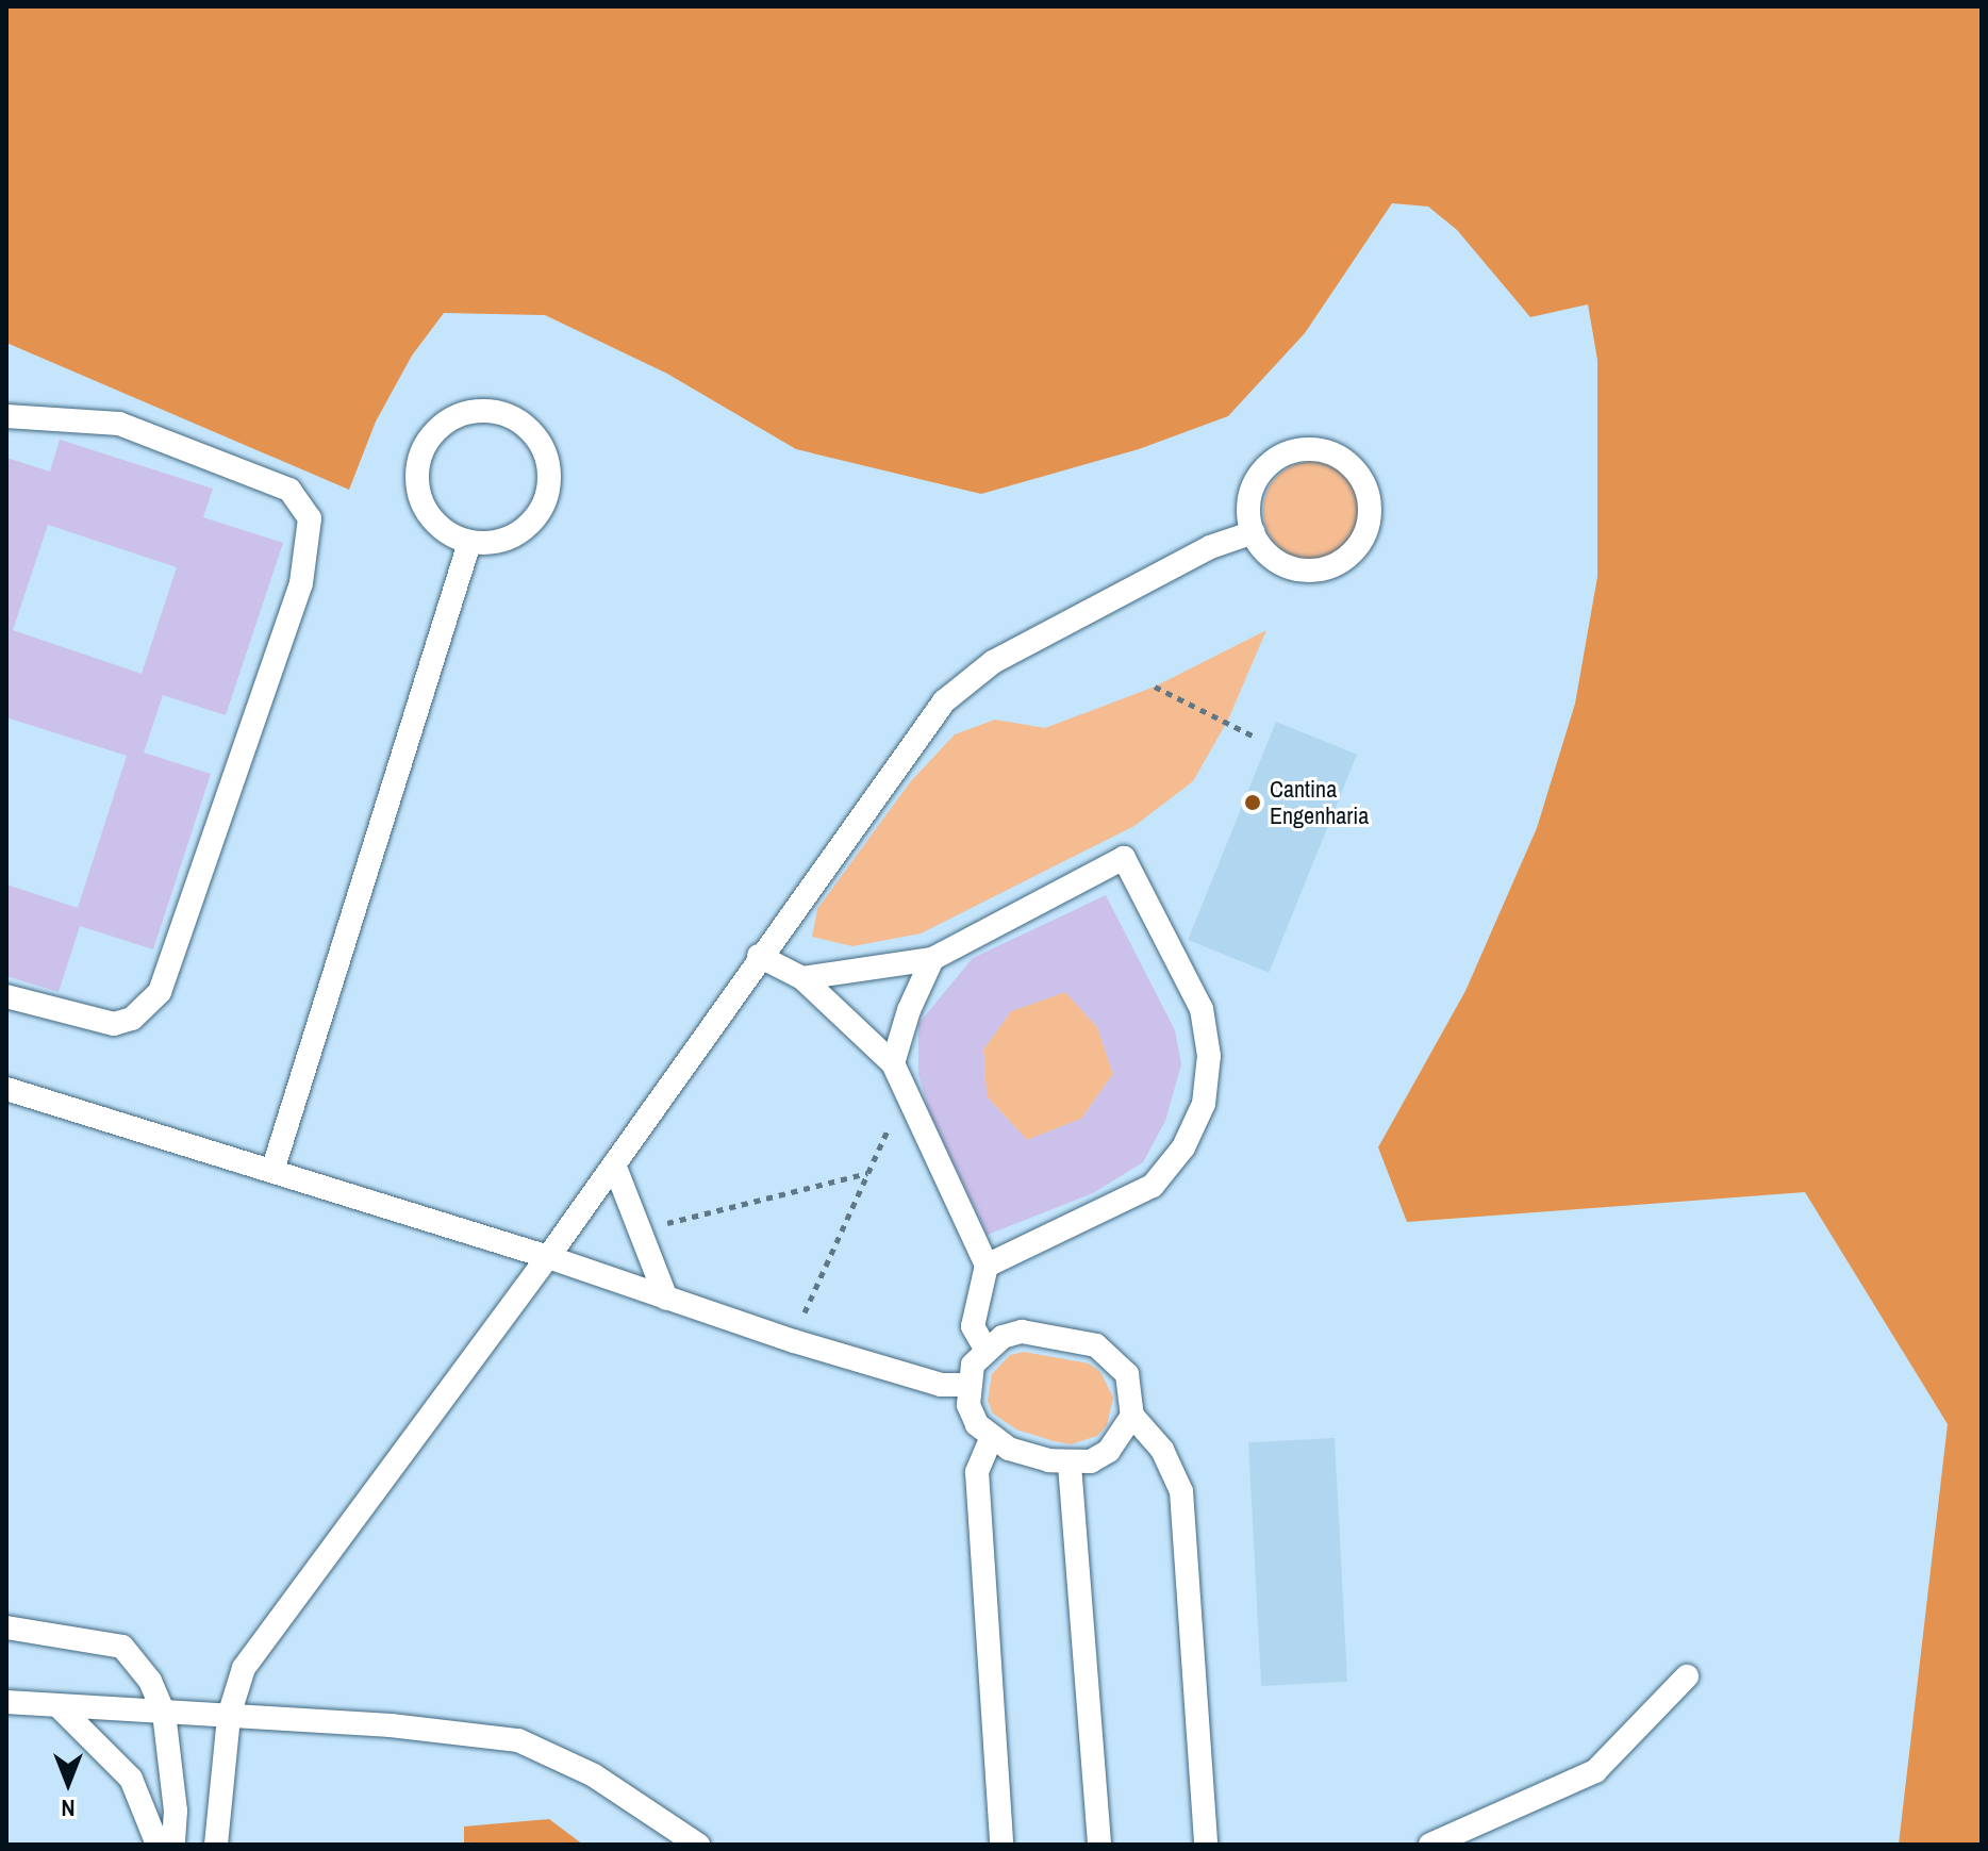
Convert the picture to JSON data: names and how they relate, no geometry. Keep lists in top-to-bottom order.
{
  "places": ["Cantina Engenharia"],
  "north": "bottom"
}
